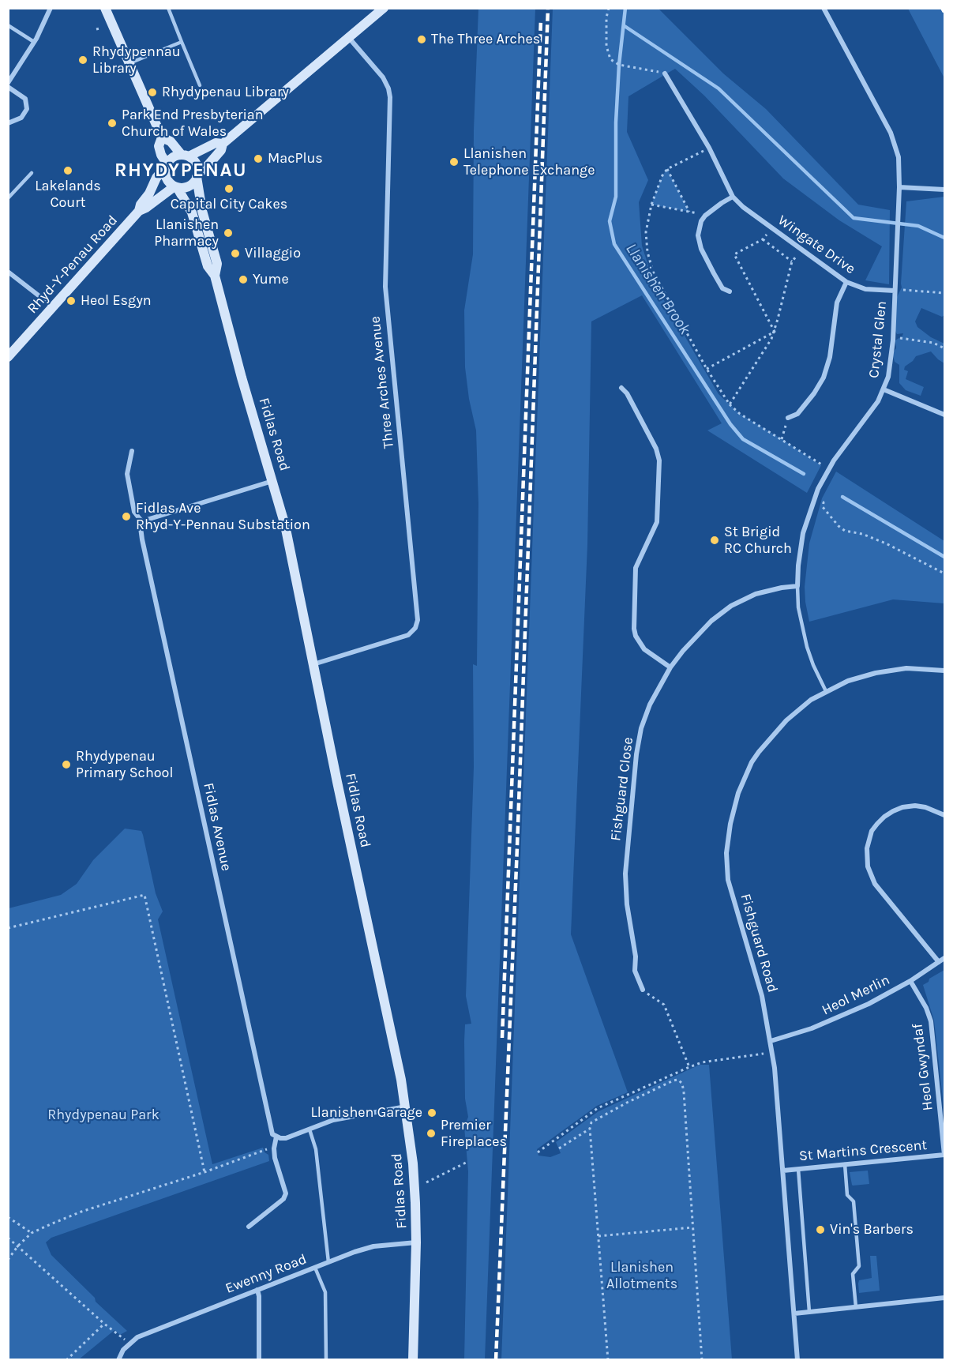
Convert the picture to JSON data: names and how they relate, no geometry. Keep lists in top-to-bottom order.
{
  "streets": {
    "street": [
      "Wingate Drive",
      "Rhyd-Y-Penau Road",
      "Crystal Glen",
      "Three Arches Avenue",
      "Fidlas Road",
      "Fishguard Close",
      "Fidlas Avenue",
      "Fishguard Road",
      "Heol Merlin",
      "Heol Gwyndaf",
      "St Martins Crescent",
      "Ewenny Road"
    ]
  },
  "crossings": [
    ["Wingate Drive", "Crystal Glen"],
    ["Rhyd-Y-Penau Road", "Fidlas Road"],
    ["Crystal Glen", "Fishguard Close"],
    ["Crystal Glen", "Fishguard Road"],
    ["Three Arches Avenue", "Fidlas Road"],
    ["Fidlas Road", "Ewenny Road"],
    ["Fishguard Road", "Heol Merlin"],
    ["Fishguard Road", "St Martins Crescent"],
    ["Heol Merlin", "Heol Gwyndaf"],
    ["Heol Gwyndaf", "St Martins Crescent"]
  ],
  "districts": ["RHYDYPENAU"],
  "water": ["Llanishen Brook"],
  "parks": ["Rhydypenau Park", "Llanishen Allotments"],
  "places": [
    "The Three Arches",
    "Rhydypennau Library",
    "Rhydypenau Library",
    "Park End Presbyterian Church of Wales",
    "MacPlus",
    "Llanishen Telephone Exchange",
    "Lakelands Court",
    "Capital City Cakes",
    "Llanishen Pharmacy",
    "Villaggio",
    "Yume",
    "Heol Esgyn",
    "Fidlas Ave Rhyd-Y-Pennau Substation",
    "St Brigid RC Church",
    "Rhydypenau Primary School",
    "Llanishen Garage",
    "Premier Fireplaces",
    "Vin's Barbers"
  ]
}
